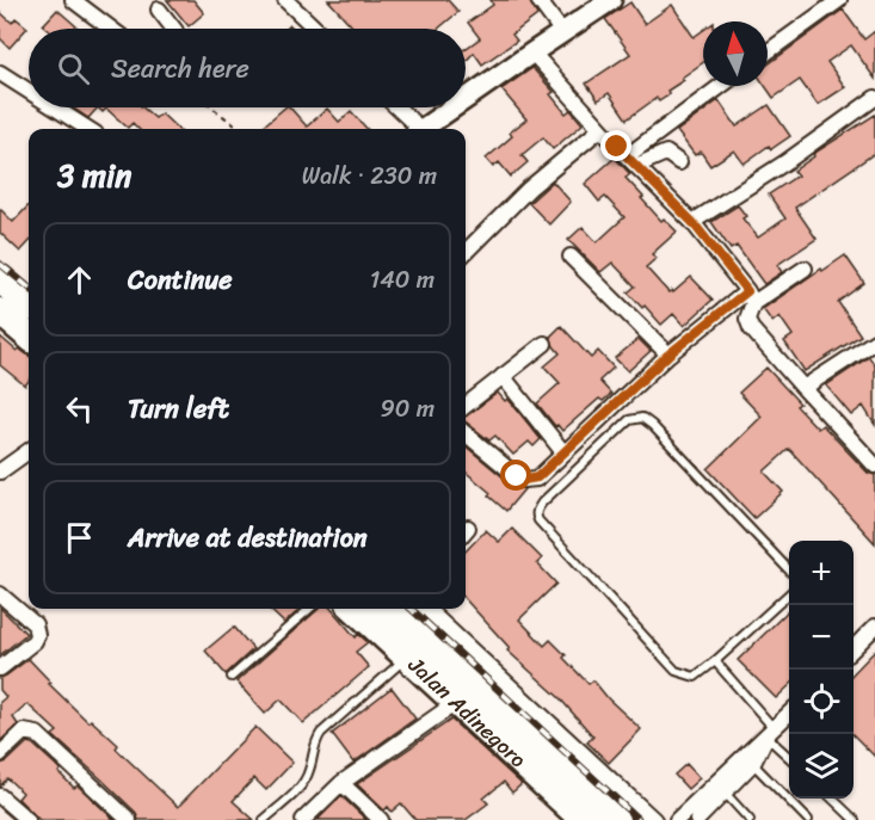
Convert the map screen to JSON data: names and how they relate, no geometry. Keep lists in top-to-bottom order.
{
  "streets": {
    "highway": ["Jalan Adinegoro"]
  },
  "north": "top",
  "page": {
    "search": "Search here",
    "heading": ["3 min", "Walk · 230 m"],
    "list": [
      ["Continue", "140 m"],
      ["Turn left", "90 m"],
      "Arrive at destination"
    ],
    "map_buttons": ["+", "−"]
  }
}
